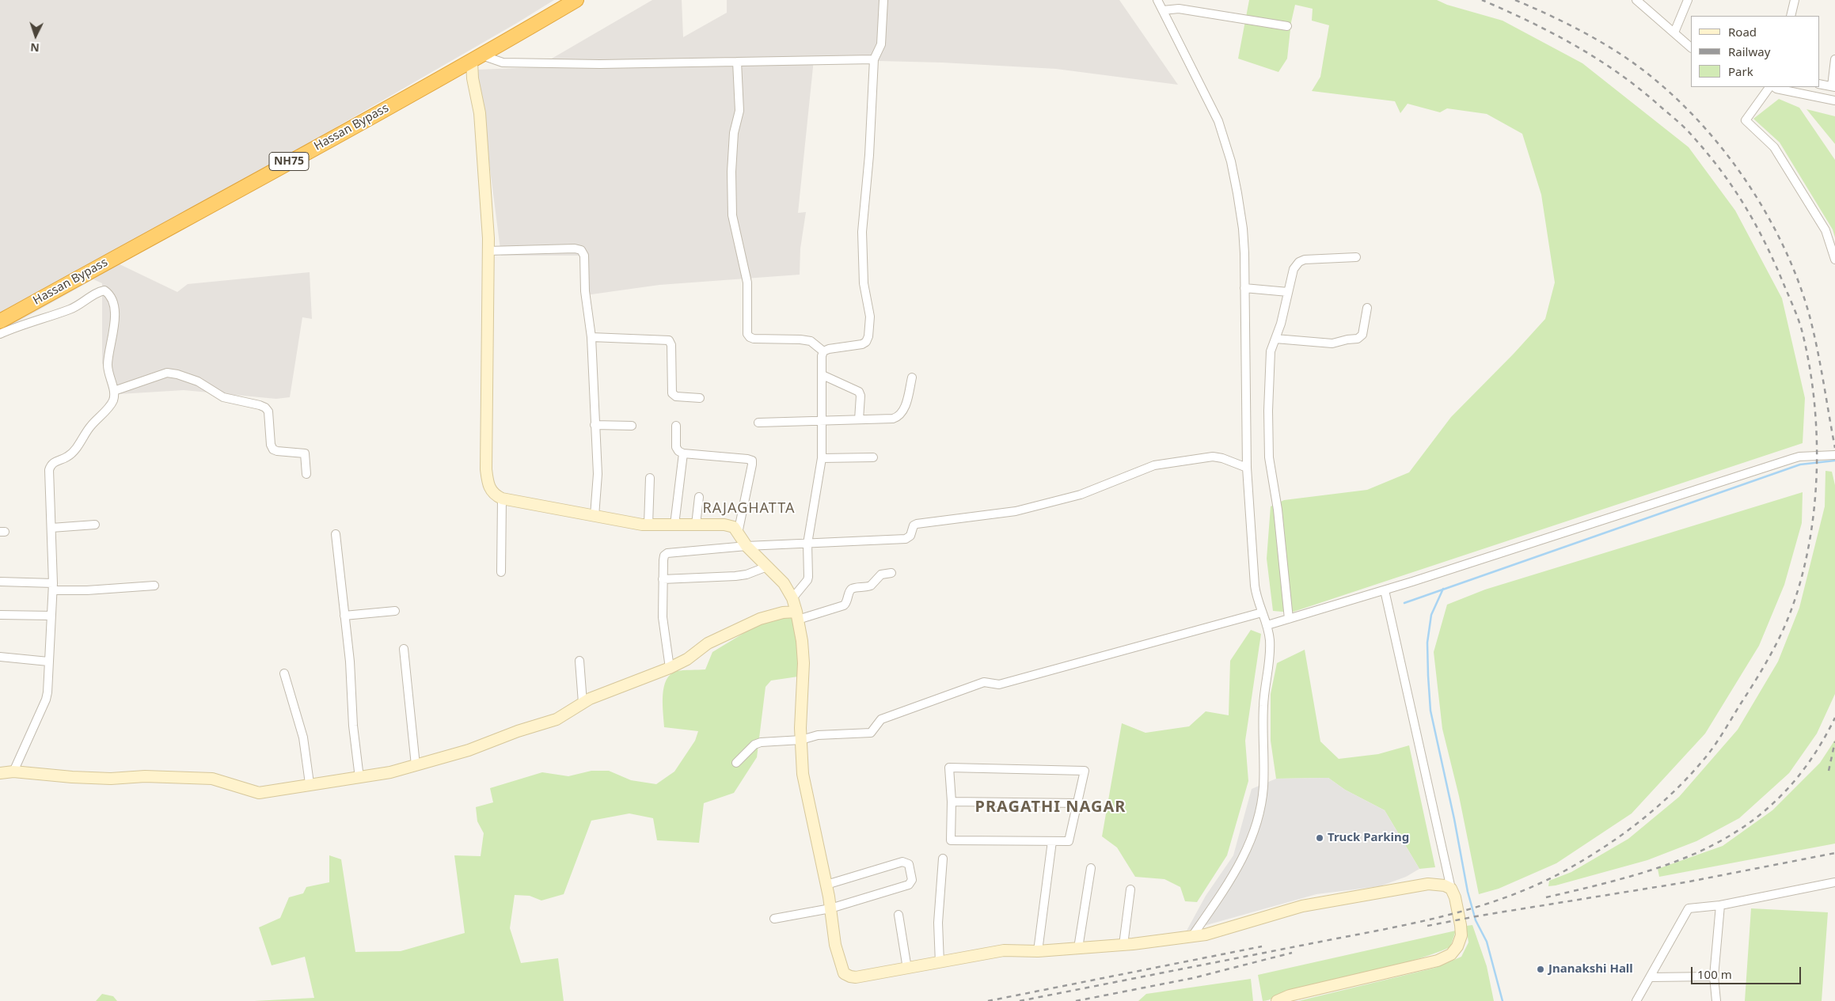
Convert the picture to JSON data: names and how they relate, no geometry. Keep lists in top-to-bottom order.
{
  "streets": {
    "highway": ["Hassan Bypass", "NH75"]
  },
  "districts": ["RAJAGHATTA", "PRAGATHI NAGAR"],
  "places": ["Truck Parking", "Jnanakshi Hall"],
  "legend": ["Road", "Railway", "Park"],
  "scale_bar": "100 m",
  "north": "bottom"
}
